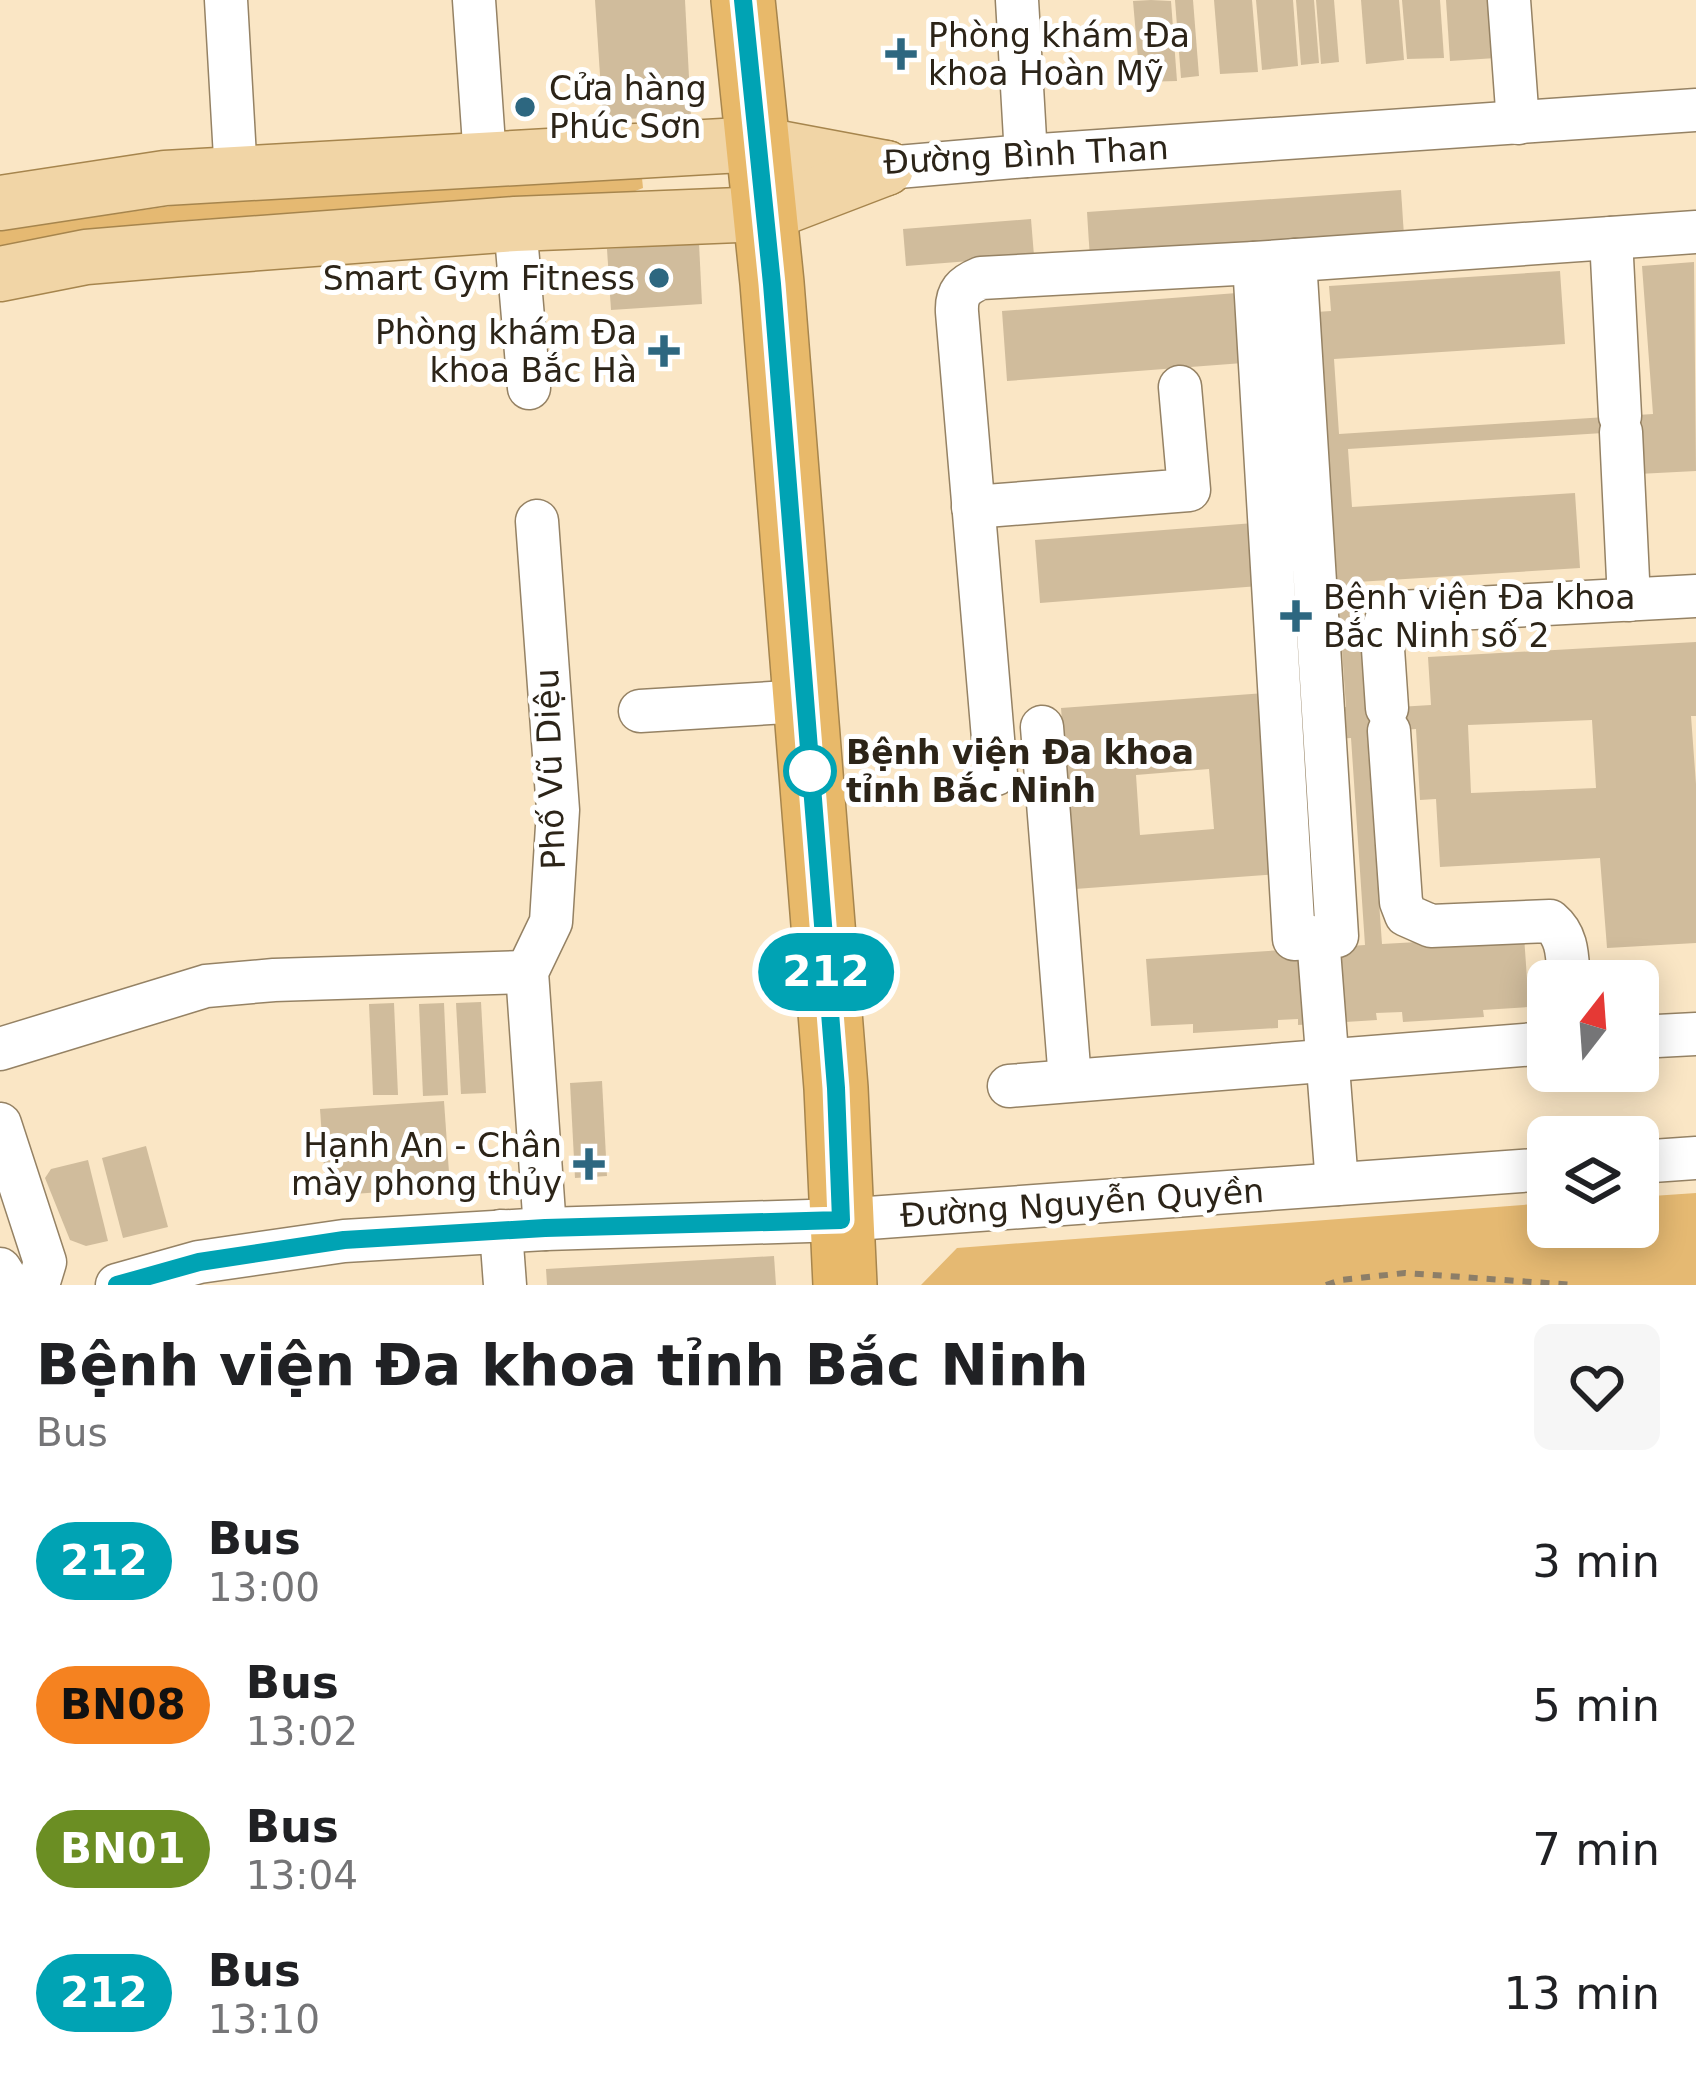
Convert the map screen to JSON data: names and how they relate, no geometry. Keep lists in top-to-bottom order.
{
  "streets": {
    "main road": ["Đường Bình Than"],
    "street": ["Phố Vũ Diệu", "Đường Nguyễn Quyền"]
  },
  "crossings": [
    ["Phố Vũ Diệu", "Đường Nguyễn Quyền"]
  ],
  "places": {
    "health": [
      "Phòng khám Đa khoa Hoàn Mỹ",
      "Phòng khám Đa khoa Bắc Hà",
      "Bệnh viện Đa khoa Bắc Ninh số 2",
      "Hạnh An - Chân mày phong thủy"
    ],
    "other": ["Cửa hàng Phúc Sơn", "Smart Gym Fitness", "Bệnh viện Đa khoa tỉnh Bắc Ninh"]
  },
  "lines": ["bus line 212"],
  "north": "top",
  "page": {
    "on_map": "212",
    "heading": ["Bệnh viện Đa khoa tỉnh Bắc Ninh", "Bus"],
    "list": [
      {
        "mark": "212",
        "name": "Bus",
        "note": "13:00",
        "value": "3 min"
      },
      {
        "mark": "BN08",
        "name": "Bus",
        "note": "13:02",
        "value": "5 min"
      },
      {
        "mark": "BN01",
        "name": "Bus",
        "note": "13:04",
        "value": "7 min"
      },
      {
        "mark": "212",
        "name": "Bus",
        "note": "13:10",
        "value": "13 min"
      }
    ]
  }
}
